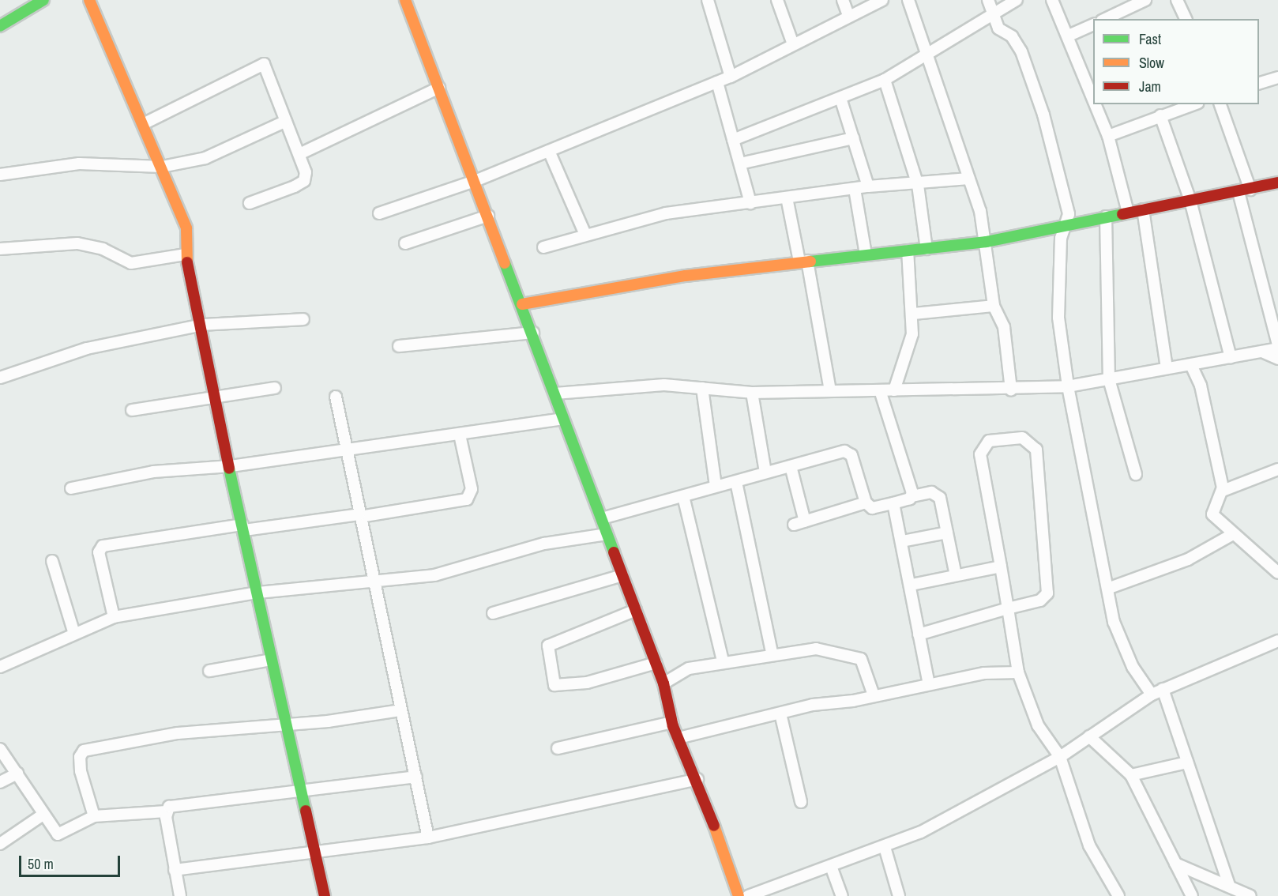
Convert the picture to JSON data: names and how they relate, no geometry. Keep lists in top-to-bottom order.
{
  "legend": ["Fast", "Slow", "Jam"],
  "scale_bar": "50 m"
}
